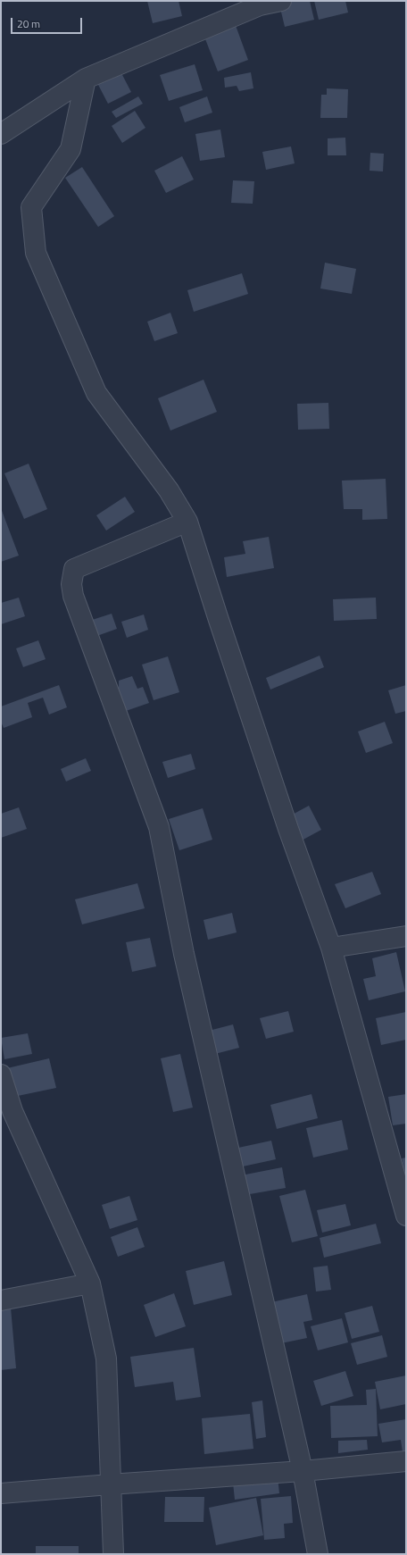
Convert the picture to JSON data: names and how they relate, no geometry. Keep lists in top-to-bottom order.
{
  "scale_bar": "20 m"
}
